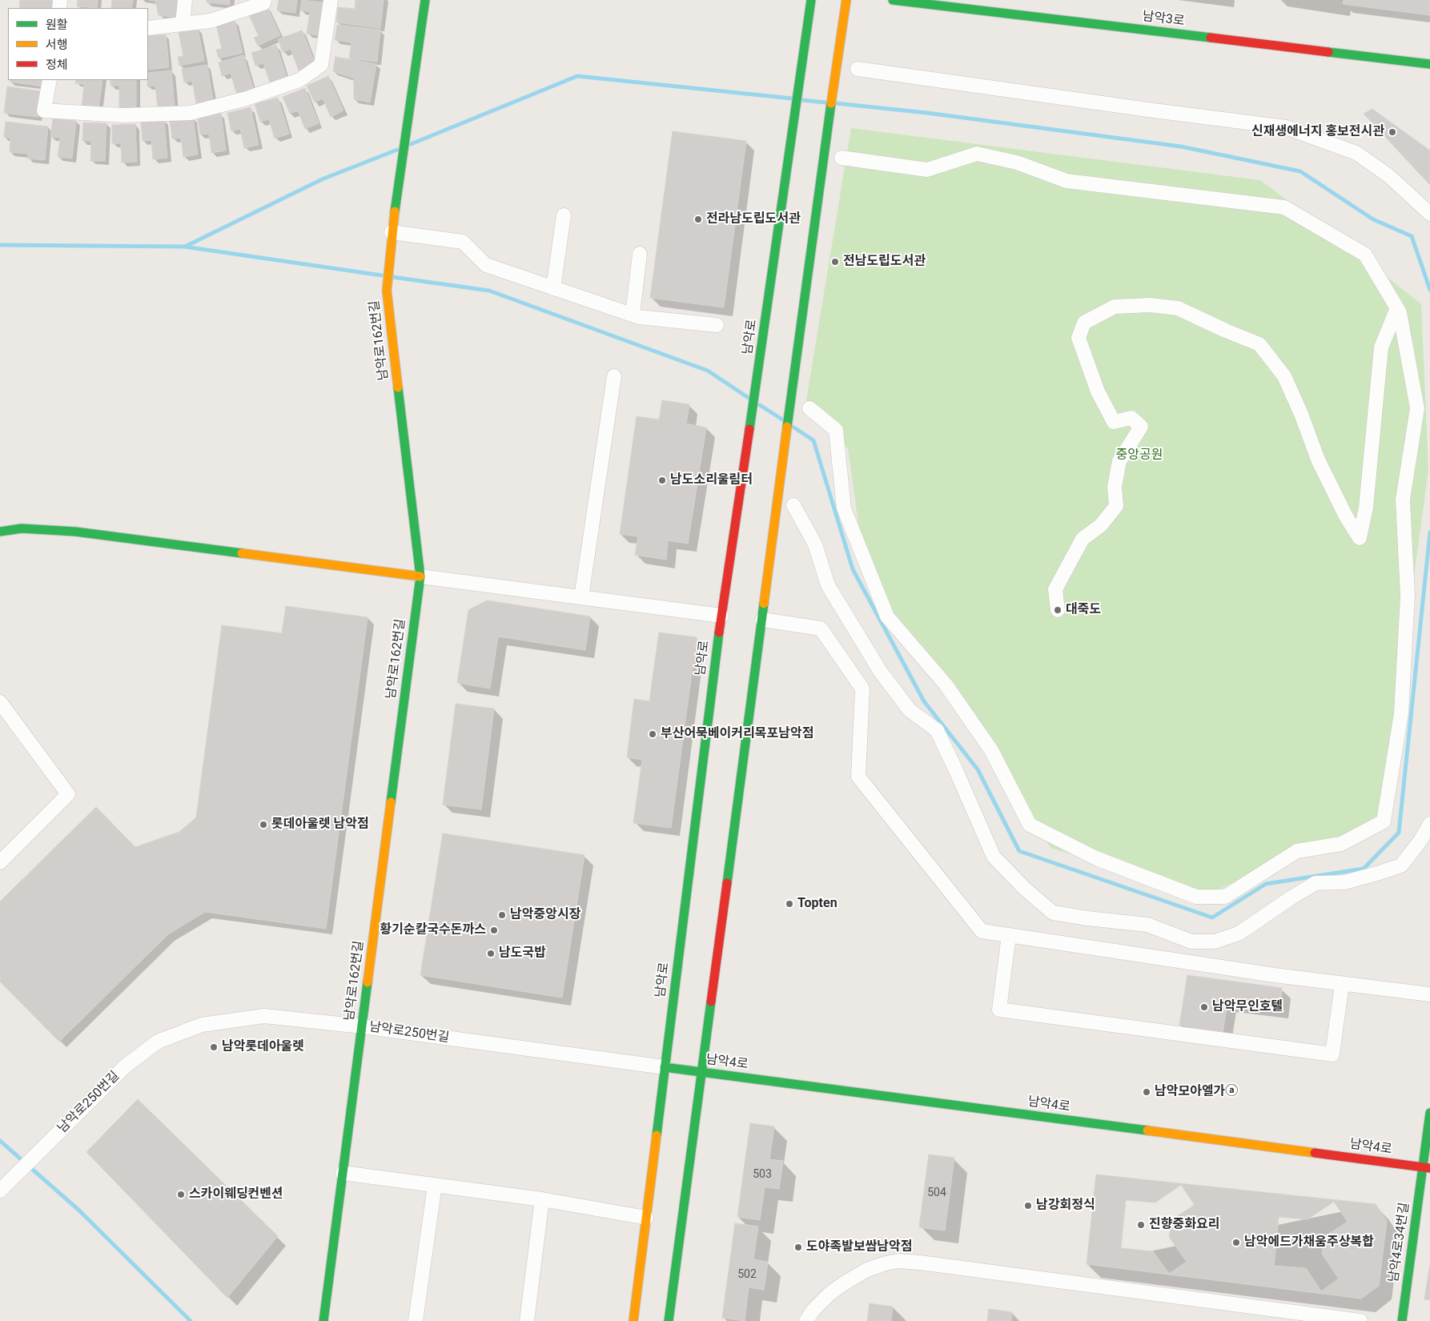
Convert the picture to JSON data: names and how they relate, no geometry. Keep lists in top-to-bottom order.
{
  "streets": {
    "street": [
      "남악3로",
      "남악로",
      "남악로162번길",
      "남악로250번길",
      "남악4로",
      "남악4로34번길"
    ]
  },
  "crossings": [
    ["남악로", "남악로250번길"],
    ["남악로", "남악4로"],
    ["남악로162번길", "남악로250번길"],
    ["남악로250번길", "남악4로"],
    ["남악4로", "남악4로34번길"]
  ],
  "parks": ["중앙공원"],
  "places": [
    "신재생에너지 홍보전시관",
    "전라남도립도서관",
    "전남도립도서관",
    "남도소리울림터",
    "대죽도",
    "부산어묵베이커리목포남악점",
    "롯데아울렛 남악점",
    "Topten",
    "남악중앙시장",
    "황기순칼국수돈까스",
    "남도국밥",
    "남악무인호텔",
    "남악롯데아울렛",
    "남악모아엘가ⓐ",
    "스카이웨딩컨벤션",
    "남강회정식",
    "진향중화요리",
    "남악에드가채움주상복합",
    "도야족발보쌈남악점"
  ],
  "house_numbers": ["503", "504", "502"],
  "legend": ["원활", "서행", "정체"]
}
